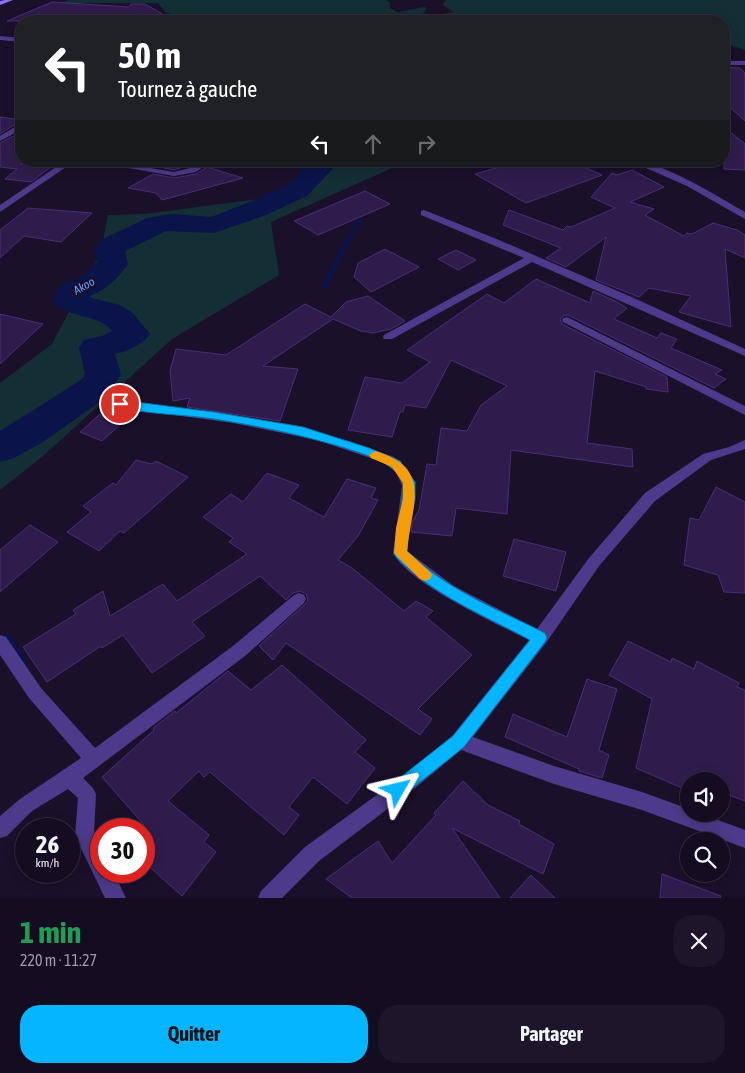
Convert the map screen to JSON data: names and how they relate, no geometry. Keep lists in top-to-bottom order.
{
  "water": ["Akoo"],
  "page": {
    "turn": ["50 m", "Tournez à gauche"],
    "speed": "26 km/h",
    "limit": "30",
    "heading": ["1 min", "220 m · 11:27"],
    "buttons": ["Quitter", "Partager"]
  }
}
